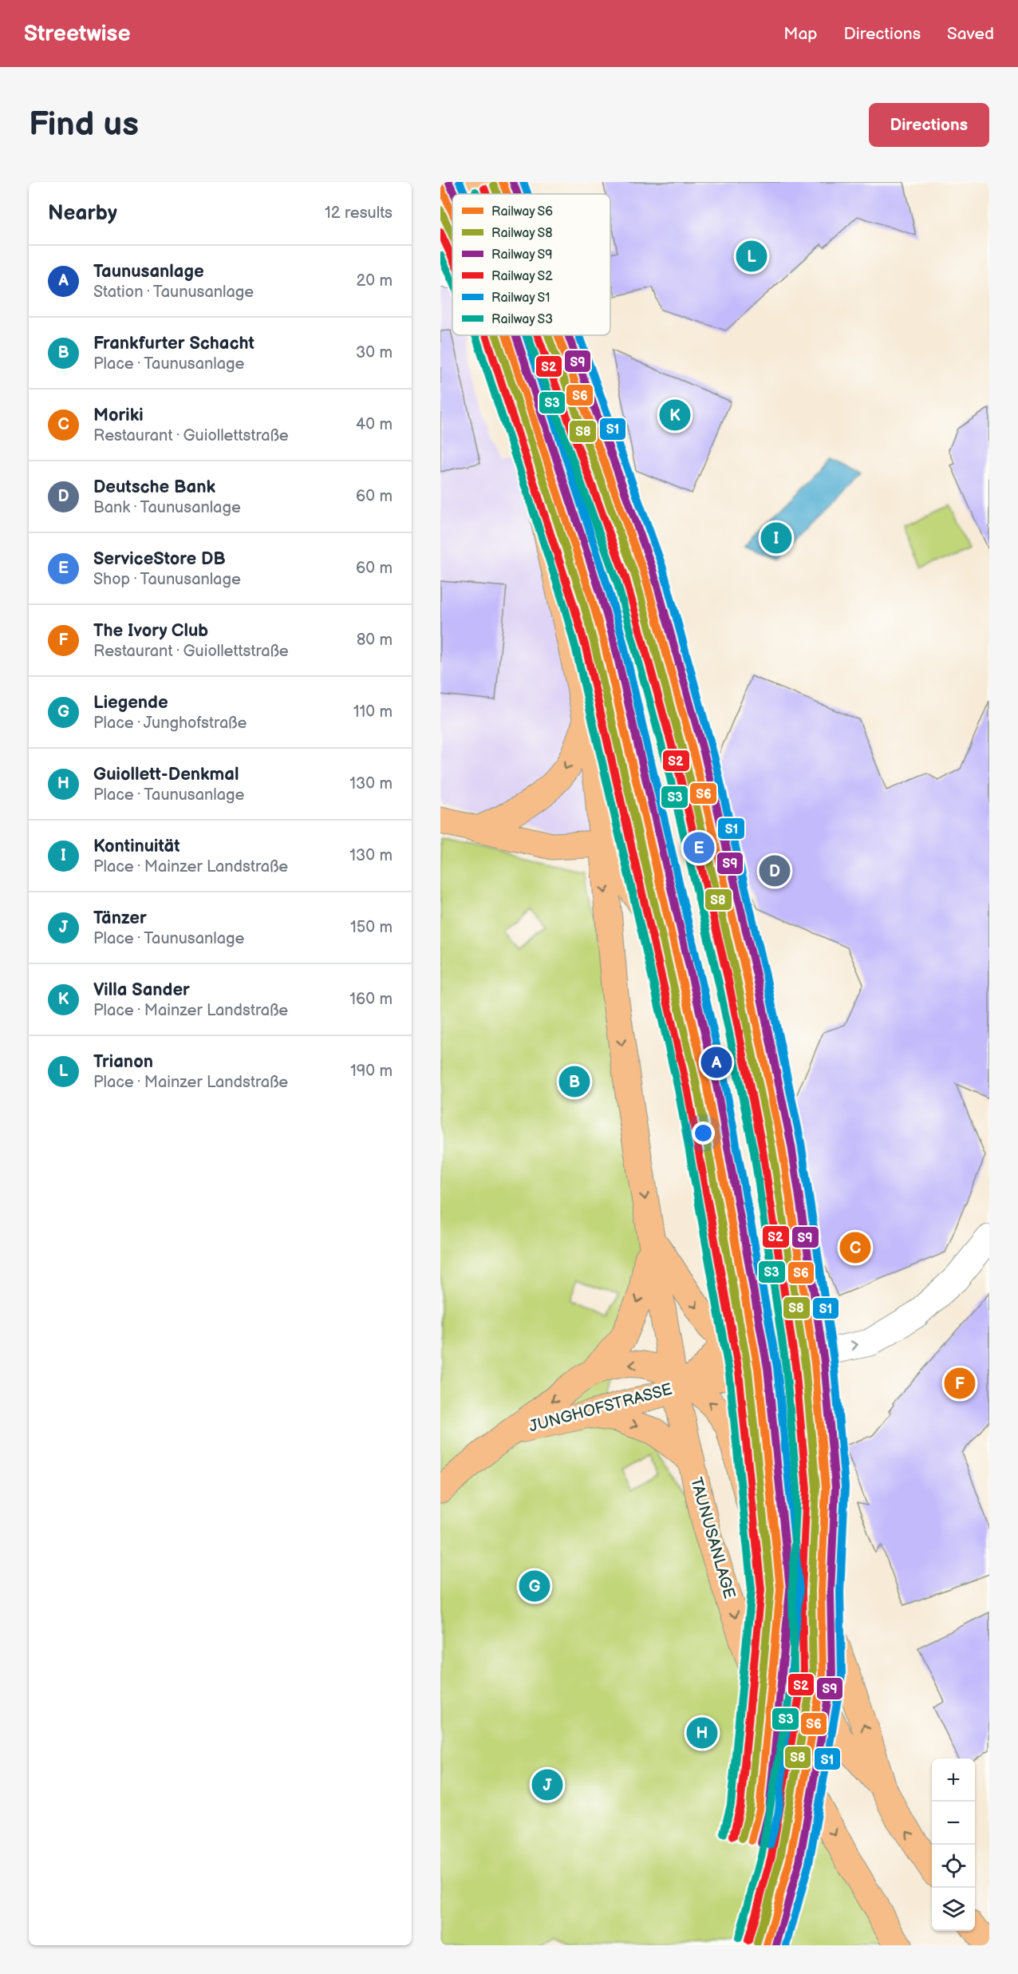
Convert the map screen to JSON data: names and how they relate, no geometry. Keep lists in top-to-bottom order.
{
  "streets": {
    "main road": ["JUNGHOFSTRASSE", "TAUNUSANLAGE"]
  },
  "crossings": [
    ["JUNGHOFSTRASSE", "TAUNUSANLAGE"]
  ],
  "lines": [
    "rail line S6",
    "rail line S9",
    "rail line S1",
    "rail line S8",
    "rail line S2",
    "rail line S3"
  ],
  "legend": [
    "Railway S6",
    "Railway S8",
    "Railway S9",
    "Railway S2",
    "Railway S1",
    "Railway S3"
  ],
  "page": {
    "header": "Streetwise",
    "nav": ["Map", "Directions", "Saved"],
    "buttons": "Directions",
    "title": "Find us",
    "heading": ["Nearby", "12 results"],
    "pins": [
      "L",
      "K",
      "I",
      "E",
      "D",
      "A",
      "B",
      "C",
      "F",
      "G",
      "H",
      "J"
    ],
    "list": [
      {
        "mark": "A",
        "name": "Taunusanlage",
        "note": "Station · Taunusanlage",
        "value": "20 m"
      },
      {
        "mark": "B",
        "name": "Frankfurter Schacht",
        "note": "Place · Taunusanlage",
        "value": "30 m"
      },
      {
        "mark": "C",
        "name": "Moriki",
        "note": "Restaurant · Guiollettstraße",
        "value": "40 m"
      },
      {
        "mark": "D",
        "name": "Deutsche Bank",
        "note": "Bank · Taunusanlage",
        "value": "60 m"
      },
      {
        "mark": "E",
        "name": "ServiceStore DB",
        "note": "Shop · Taunusanlage",
        "value": "60 m"
      },
      {
        "mark": "F",
        "name": "The Ivory Club",
        "note": "Restaurant · Guiollettstraße",
        "value": "80 m"
      },
      {
        "mark": "G",
        "name": "Liegende",
        "note": "Place · Junghofstraße",
        "value": "110 m"
      },
      {
        "mark": "H",
        "name": "Guiollett-Denkmal",
        "note": "Place · Taunusanlage",
        "value": "130 m"
      },
      {
        "mark": "I",
        "name": "Kontinuität",
        "note": "Place · Mainzer Landstraße",
        "value": "130 m"
      },
      {
        "mark": "J",
        "name": "Tänzer",
        "note": "Place · Taunusanlage",
        "value": "150 m"
      },
      {
        "mark": "K",
        "name": "Villa Sander",
        "note": "Place · Mainzer Landstraße",
        "value": "160 m"
      },
      {
        "mark": "L",
        "name": "Trianon",
        "note": "Place · Mainzer Landstraße",
        "value": "190 m"
      }
    ],
    "map_buttons": ["+", "−"]
  }
}
